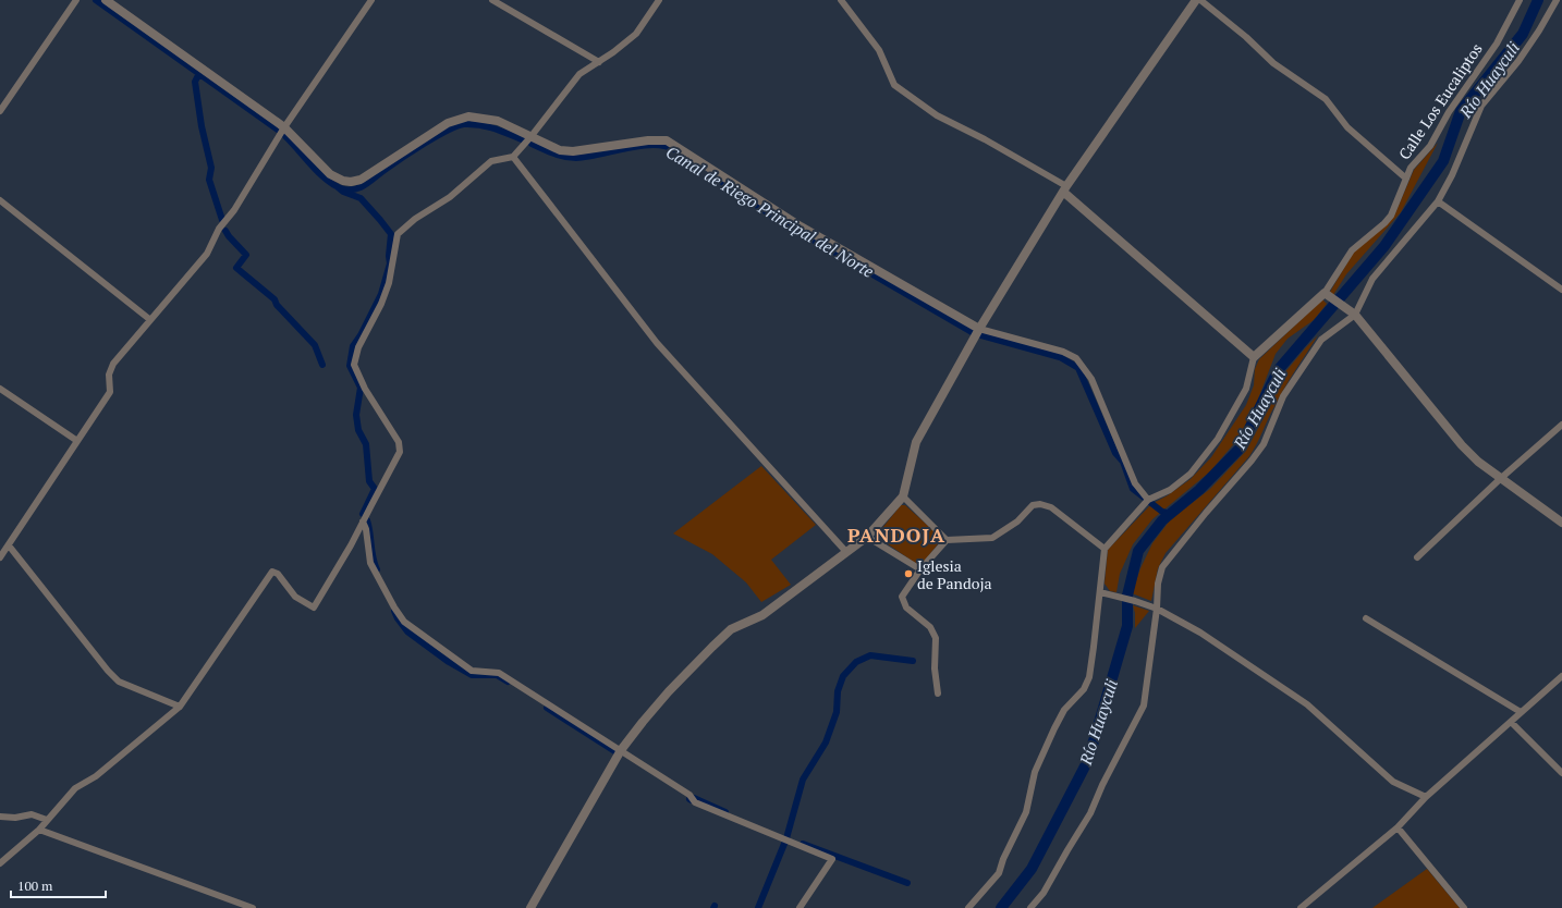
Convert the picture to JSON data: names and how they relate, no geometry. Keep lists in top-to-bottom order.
{
  "streets": {
    "street": ["Calle Los Eucaliptos"]
  },
  "districts": ["PANDOJA"],
  "water": ["Río Huayculi", "Canal de Riego Principal del Norte"],
  "places": ["Iglesia de Pandoja"],
  "scale_bar": "100 m"
}
